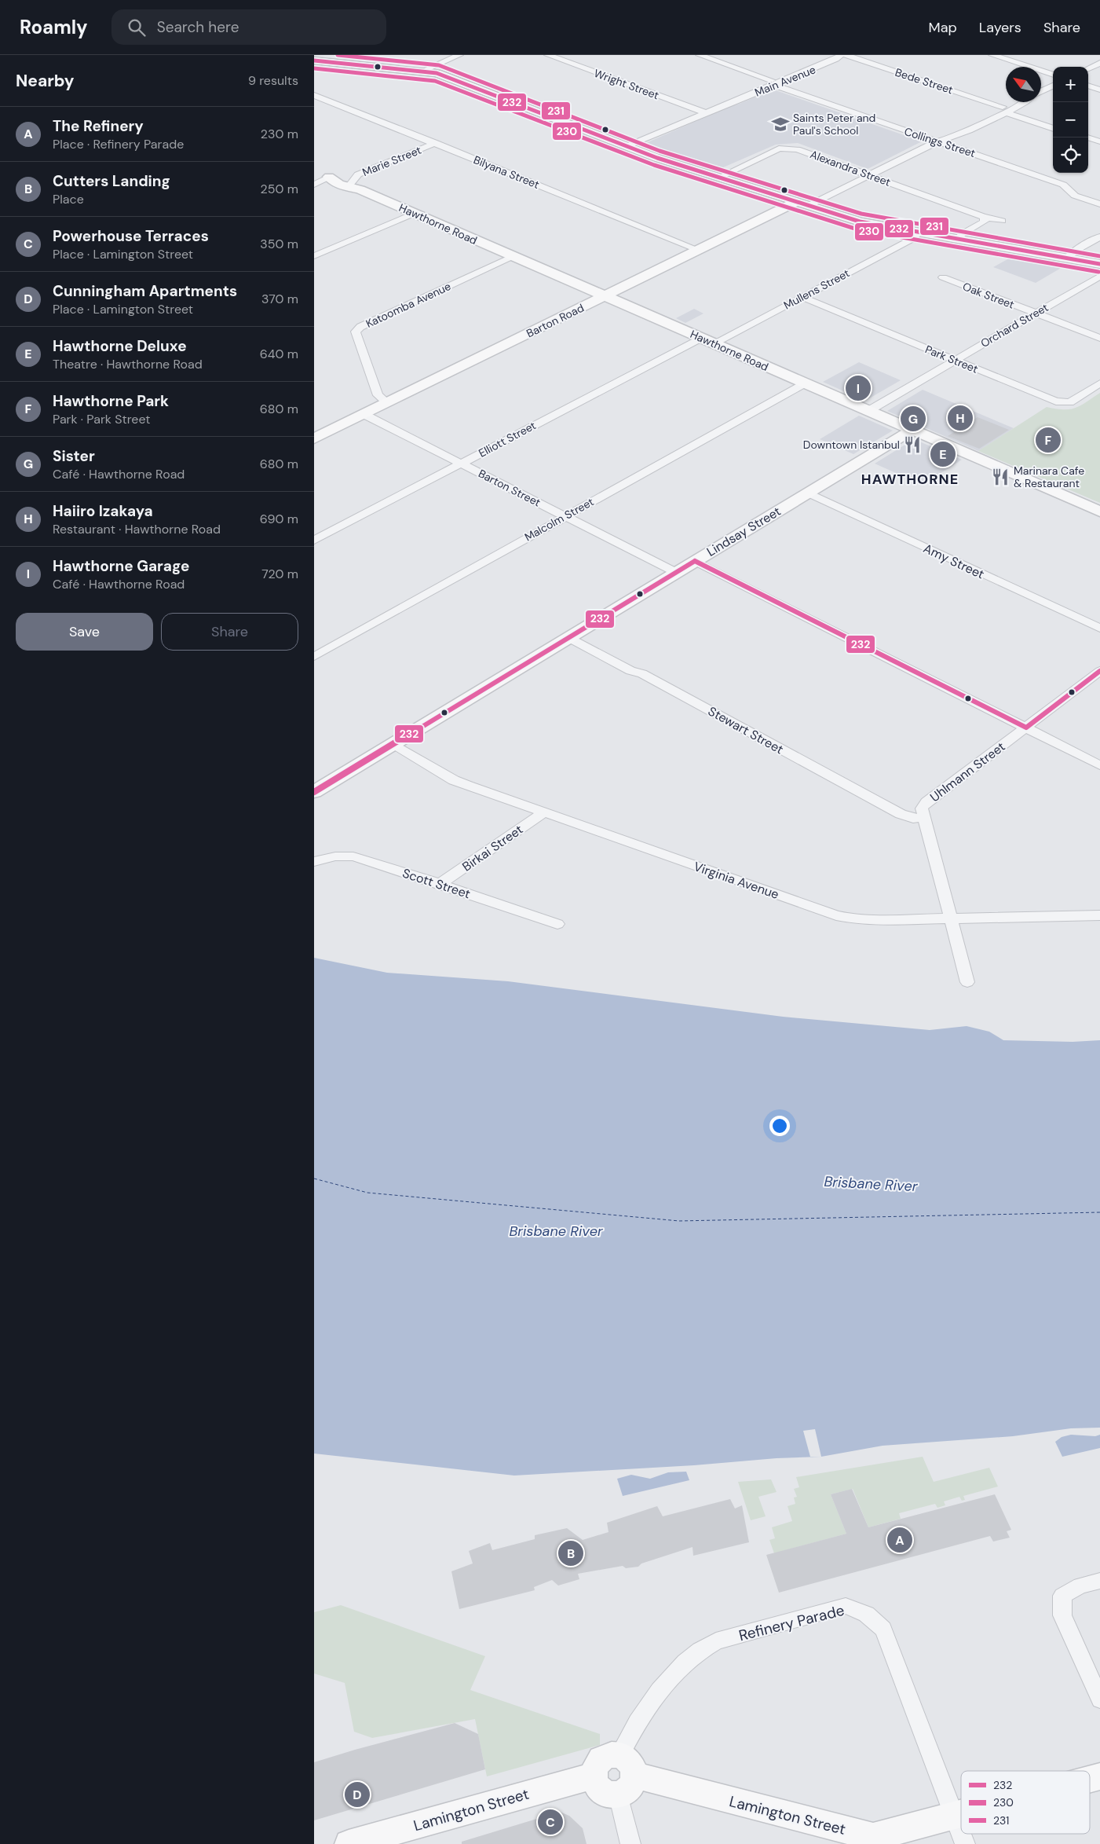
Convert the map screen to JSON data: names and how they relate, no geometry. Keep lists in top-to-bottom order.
{
  "streets": {
    "street": [
      "Main Avenue",
      "Bede Street",
      "Wright Street",
      "Collings Street",
      "Marie Street",
      "Alexandra Street",
      "Bilyana Street",
      "Hawthorne Road",
      "Mullens Street",
      "Oak Street",
      "Katoomba Avenue",
      "Barton Road",
      "Orchard Street",
      "Park Street",
      "Elliott Street",
      "Barton Street",
      "Malcolm Street",
      "Lindsay Street",
      "Amy Street",
      "Stewart Street",
      "Uhlmann Street",
      "Birkai Street",
      "Virginia Avenue",
      "Scott Street",
      "Refinery Parade",
      "Lamington Street"
    ]
  },
  "crossings": [
    ["Main Avenue", "Wright Street"],
    ["Main Avenue", "Collings Street"],
    ["Marie Street", "Bilyana Street"],
    ["Marie Street", "Hawthorne Road"],
    ["Bilyana Street", "Barton Road"],
    ["Hawthorne Road", "Mullens Street"],
    ["Hawthorne Road", "Katoomba Avenue"],
    ["Hawthorne Road", "Barton Road"],
    ["Hawthorne Road", "Orchard Street"],
    ["Hawthorne Road", "Elliott Street"],
    ["Hawthorne Road", "Malcolm Street"],
    ["Hawthorne Road", "Lindsay Street"],
    ["Mullens Street", "Park Street"],
    ["Mullens Street", "Elliott Street"],
    ["Oak Street", "Orchard Street"],
    ["Katoomba Avenue", "Barton Road"],
    ["Barton Road", "Barton Street"],
    ["Orchard Street", "Park Street"],
    ["Elliott Street", "Barton Street"],
    ["Barton Street", "Malcolm Street"],
    ["Barton Street", "Lindsay Street"],
    ["Lindsay Street", "Amy Street"],
    ["Lindsay Street", "Stewart Street"],
    ["Lindsay Street", "Virginia Avenue"],
    ["Stewart Street", "Uhlmann Street"],
    ["Uhlmann Street", "Virginia Avenue"],
    ["Birkai Street", "Virginia Avenue"],
    ["Birkai Street", "Scott Street"],
    ["Refinery Parade", "Lamington Street"]
  ],
  "districts": ["HAWTHORNE"],
  "water": ["Brisbane River"],
  "places": {
    "school or university": ["Saints Peter and Paul's School"],
    "restaurant": ["Downtown Istanbul", "Marinara Cafe & Restaurant"]
  },
  "lines": ["transit line 231", "transit line 232", "transit line 230"],
  "legend": ["232", "230", "231"],
  "north": "top left",
  "page": {
    "header": "Roamly",
    "search": "Search here",
    "nav": ["Map", "Layers", "Share"],
    "heading": ["Nearby", "9 results"],
    "map_buttons": ["+", "−"],
    "list": [
      {
        "mark": "A",
        "name": "The Refinery",
        "note": "Place · Refinery Parade",
        "value": "230 m"
      },
      {
        "mark": "B",
        "name": "Cutters Landing",
        "note": "Place",
        "value": "250 m"
      },
      {
        "mark": "C",
        "name": "Powerhouse Terraces",
        "note": "Place · Lamington Street",
        "value": "350 m"
      },
      {
        "mark": "D",
        "name": "Cunningham Apartments",
        "note": "Place · Lamington Street",
        "value": "370 m"
      },
      {
        "mark": "E",
        "name": "Hawthorne Deluxe",
        "note": "Theatre · Hawthorne Road",
        "value": "640 m"
      },
      {
        "mark": "F",
        "name": "Hawthorne Park",
        "note": "Park · Park Street",
        "value": "680 m"
      },
      {
        "mark": "G",
        "name": "Sister",
        "note": "Café · Hawthorne Road",
        "value": "680 m"
      },
      {
        "mark": "H",
        "name": "Haiiro Izakaya",
        "note": "Restaurant · Hawthorne Road",
        "value": "690 m"
      },
      {
        "mark": "I",
        "name": "Hawthorne Garage",
        "note": "Café · Hawthorne Road",
        "value": "720 m"
      }
    ],
    "pins": [
      "I",
      "H",
      "G",
      "F",
      "E",
      "A",
      "B",
      "D",
      "C"
    ],
    "buttons": ["Save", "Share"]
  }
}
